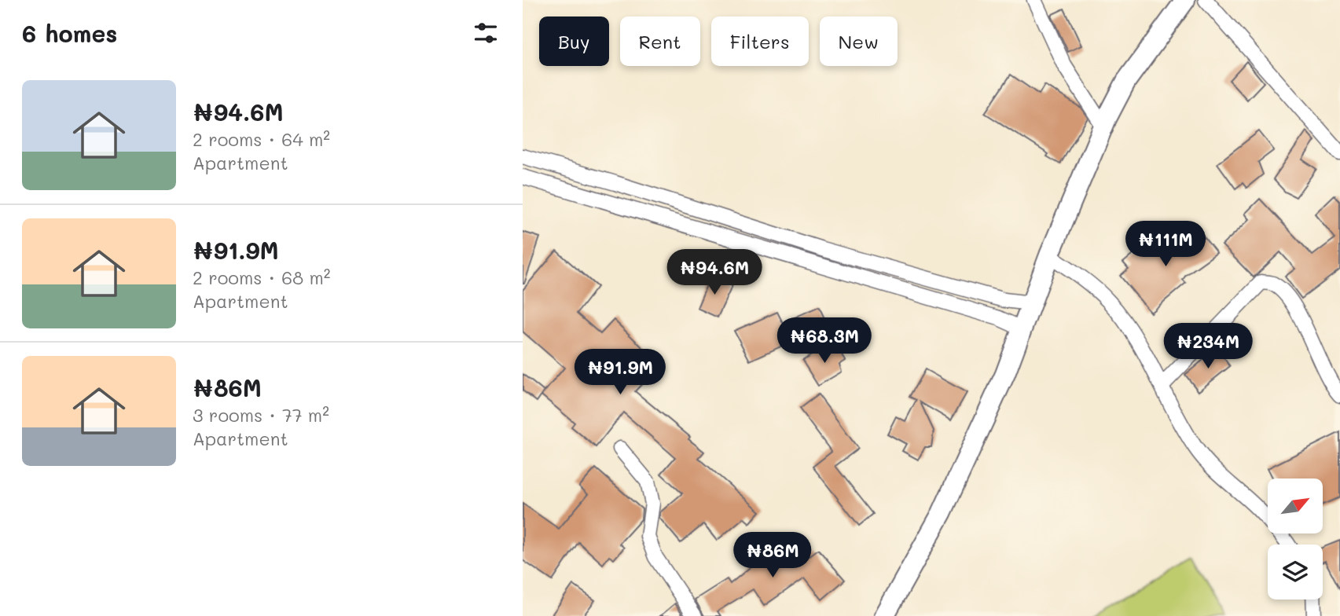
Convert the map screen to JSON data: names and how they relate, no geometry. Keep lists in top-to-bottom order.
{
  "north": "top right",
  "page": {
    "heading": "6 homes",
    "chip": [
      "Buy",
      "Rent",
      "Filters",
      "New"
    ],
    "list": [
      {
        "name": "₦94.6M",
        "note": "2 rooms · 64 m² · Apartment"
      },
      {
        "name": "₦91.9M",
        "note": "2 rooms · 68 m² · Apartment"
      },
      {
        "name": "₦86M",
        "note": "3 rooms · 77 m² · Apartment"
      }
    ],
    "price": [
      "₦111M",
      "₦94.6M",
      "₦68.3M",
      "₦234M",
      "₦91.9M",
      "₦86M"
    ]
  }
}
